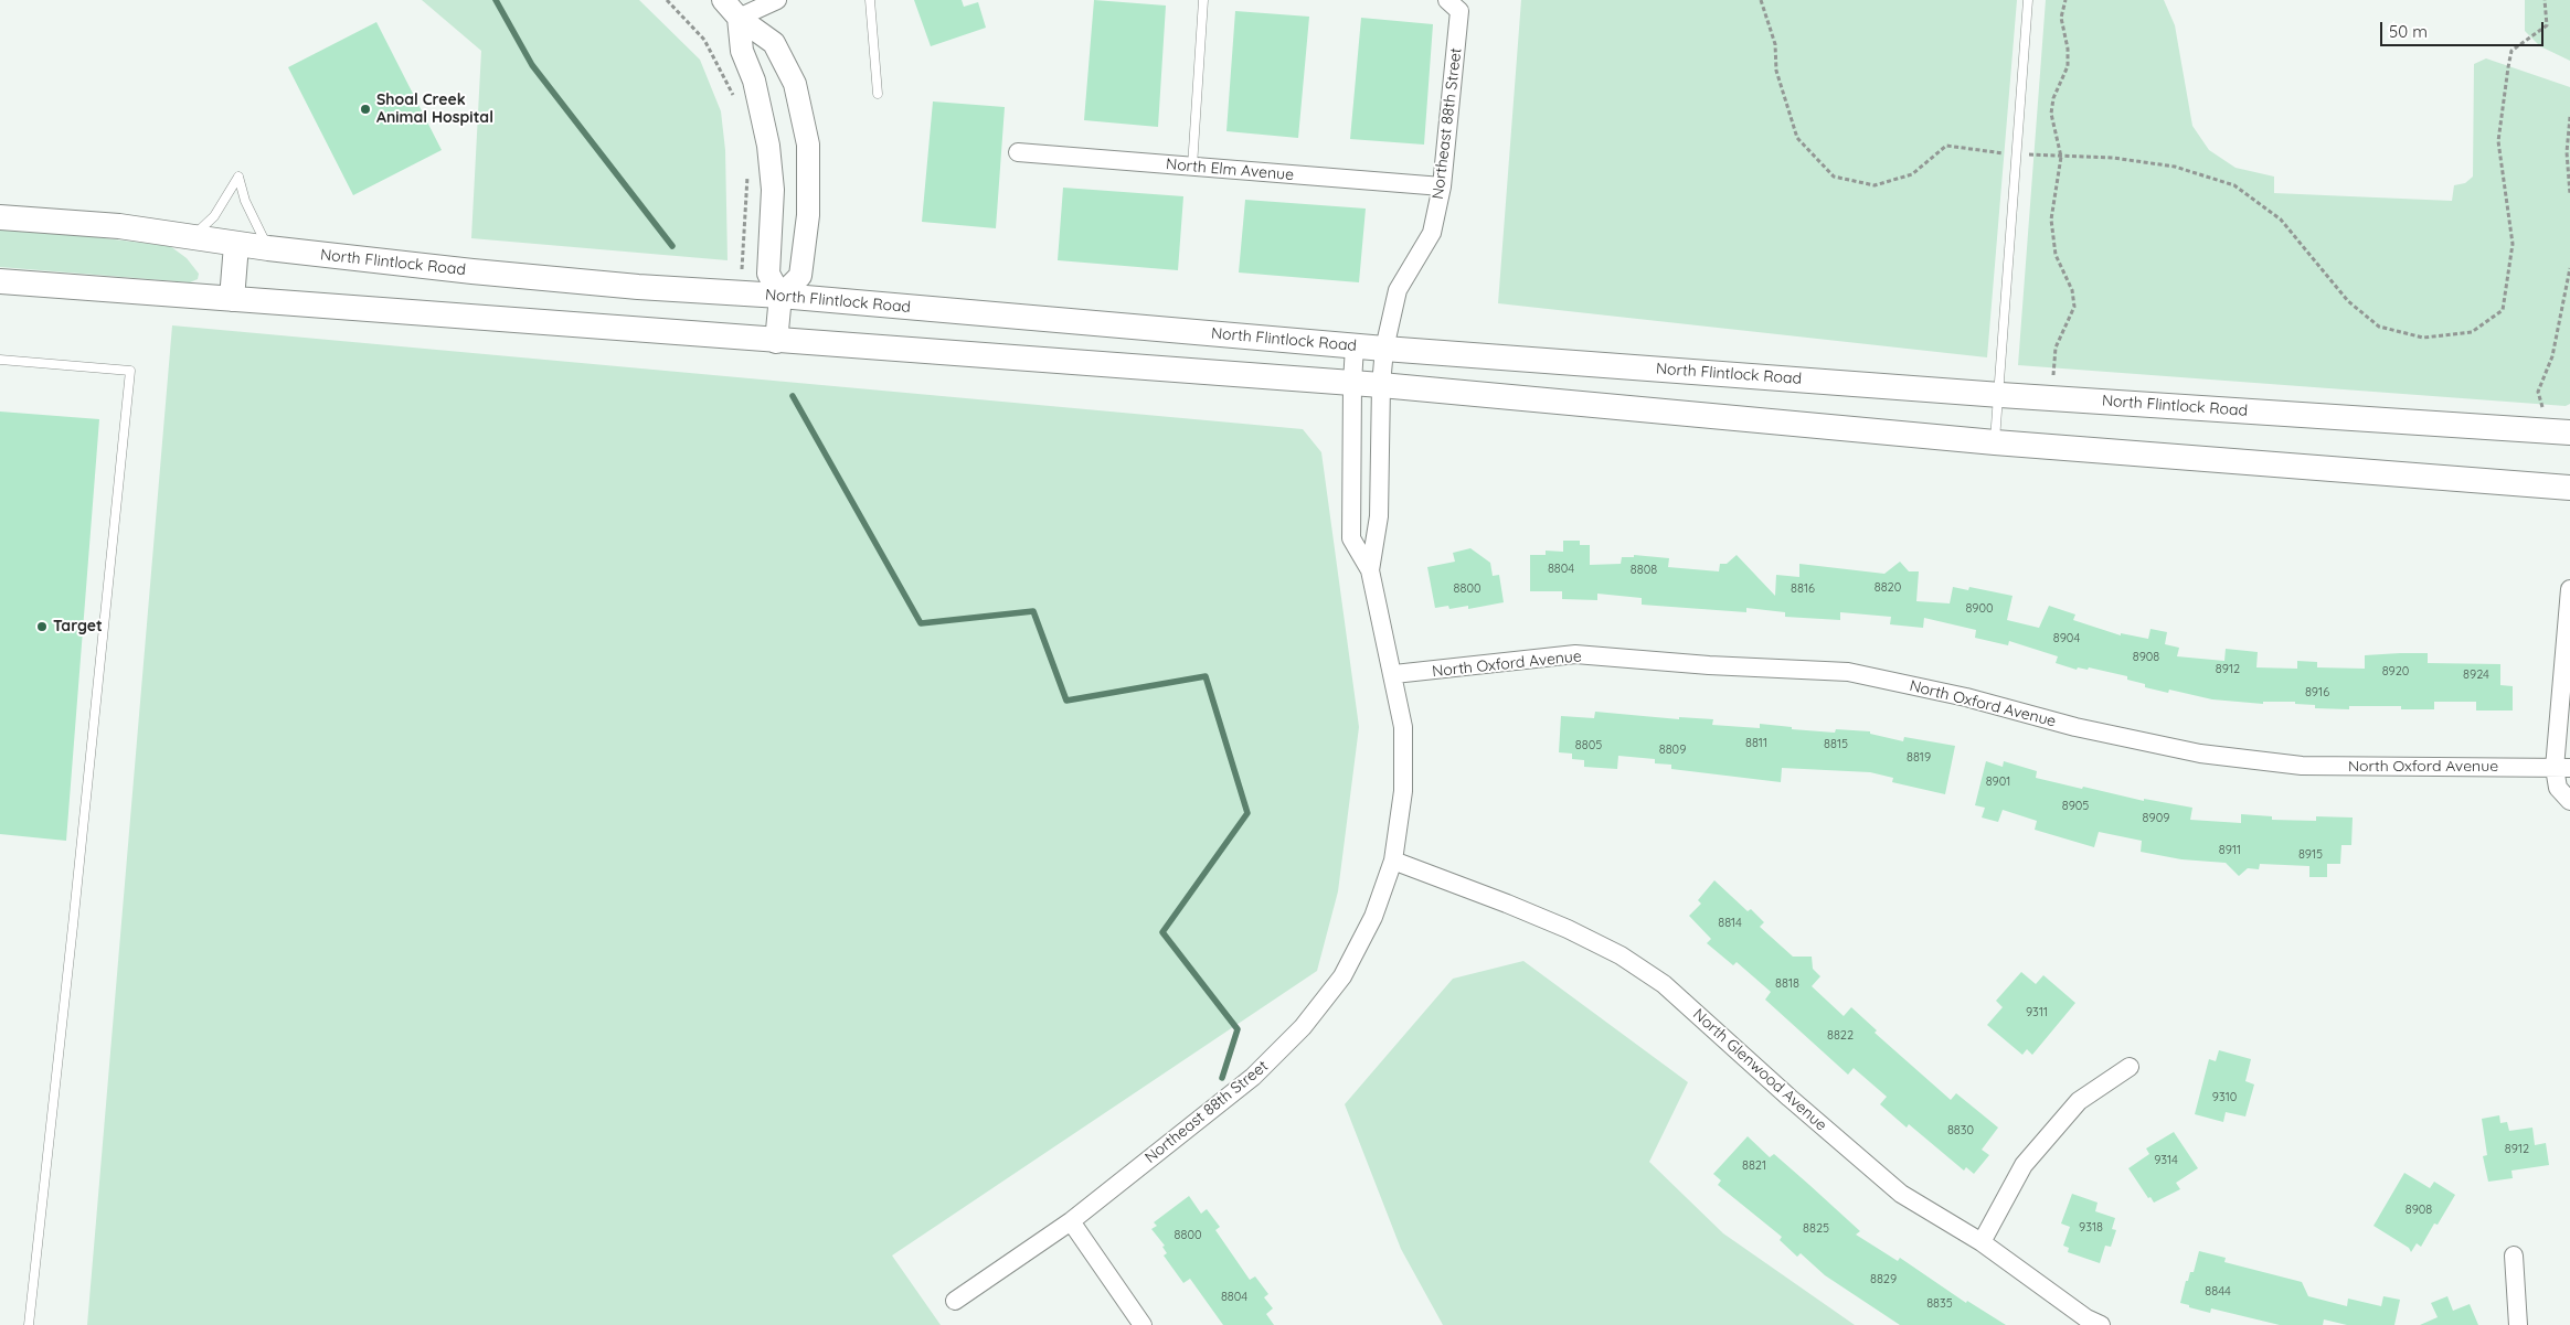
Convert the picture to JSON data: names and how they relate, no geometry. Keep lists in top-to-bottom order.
{
  "streets": {
    "main road": ["North Flintlock Road"],
    "street": [
      "Northeast 88th Street",
      "North Elm Avenue",
      "North Oxford Avenue",
      "North Glenwood Avenue"
    ]
  },
  "crossings": [
    ["Northeast 88th Street", "North Elm Avenue"],
    ["Northeast 88th Street", "North Flintlock Road"],
    ["Northeast 88th Street", "North Oxford Avenue"],
    ["Northeast 88th Street", "North Glenwood Avenue"]
  ],
  "places": ["Shoal Creek Animal Hospital", "Target"],
  "house_numbers": [
    "8804",
    "8808",
    "8820",
    "8800",
    "8816",
    "8900",
    "8904",
    "8908",
    "8912",
    "8920",
    "8924",
    "8916",
    "8811",
    "8815",
    "8805",
    "8809",
    "8819",
    "8901",
    "8905",
    "8909",
    "8911",
    "8915",
    "8814",
    "8818",
    "9311",
    "8822",
    "9310",
    "8830",
    "8912",
    "9314",
    "8821",
    "8908",
    "9318",
    "8825",
    "8800",
    "8829",
    "8844",
    "8804",
    "8835"
  ],
  "scale_bar": "50 m"
}
